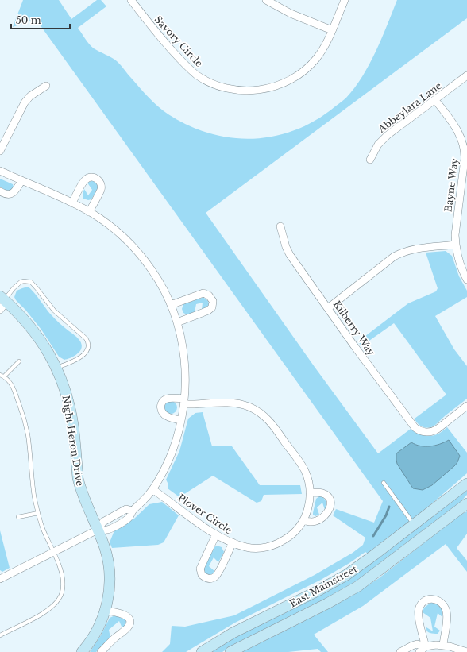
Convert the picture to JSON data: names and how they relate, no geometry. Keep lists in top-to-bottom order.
{
  "streets": {
    "main road": ["Night Heron Drive", "East Mainstreet"],
    "street": [
      "Savory Circle",
      "Abbeylara Lane",
      "Bayne Way",
      "Kilberry Way",
      "Plover Circle"
    ]
  },
  "crossings": [
    ["Abbeylara Lane", "Bayne Way"]
  ],
  "scale_bar": "50 m"
}
